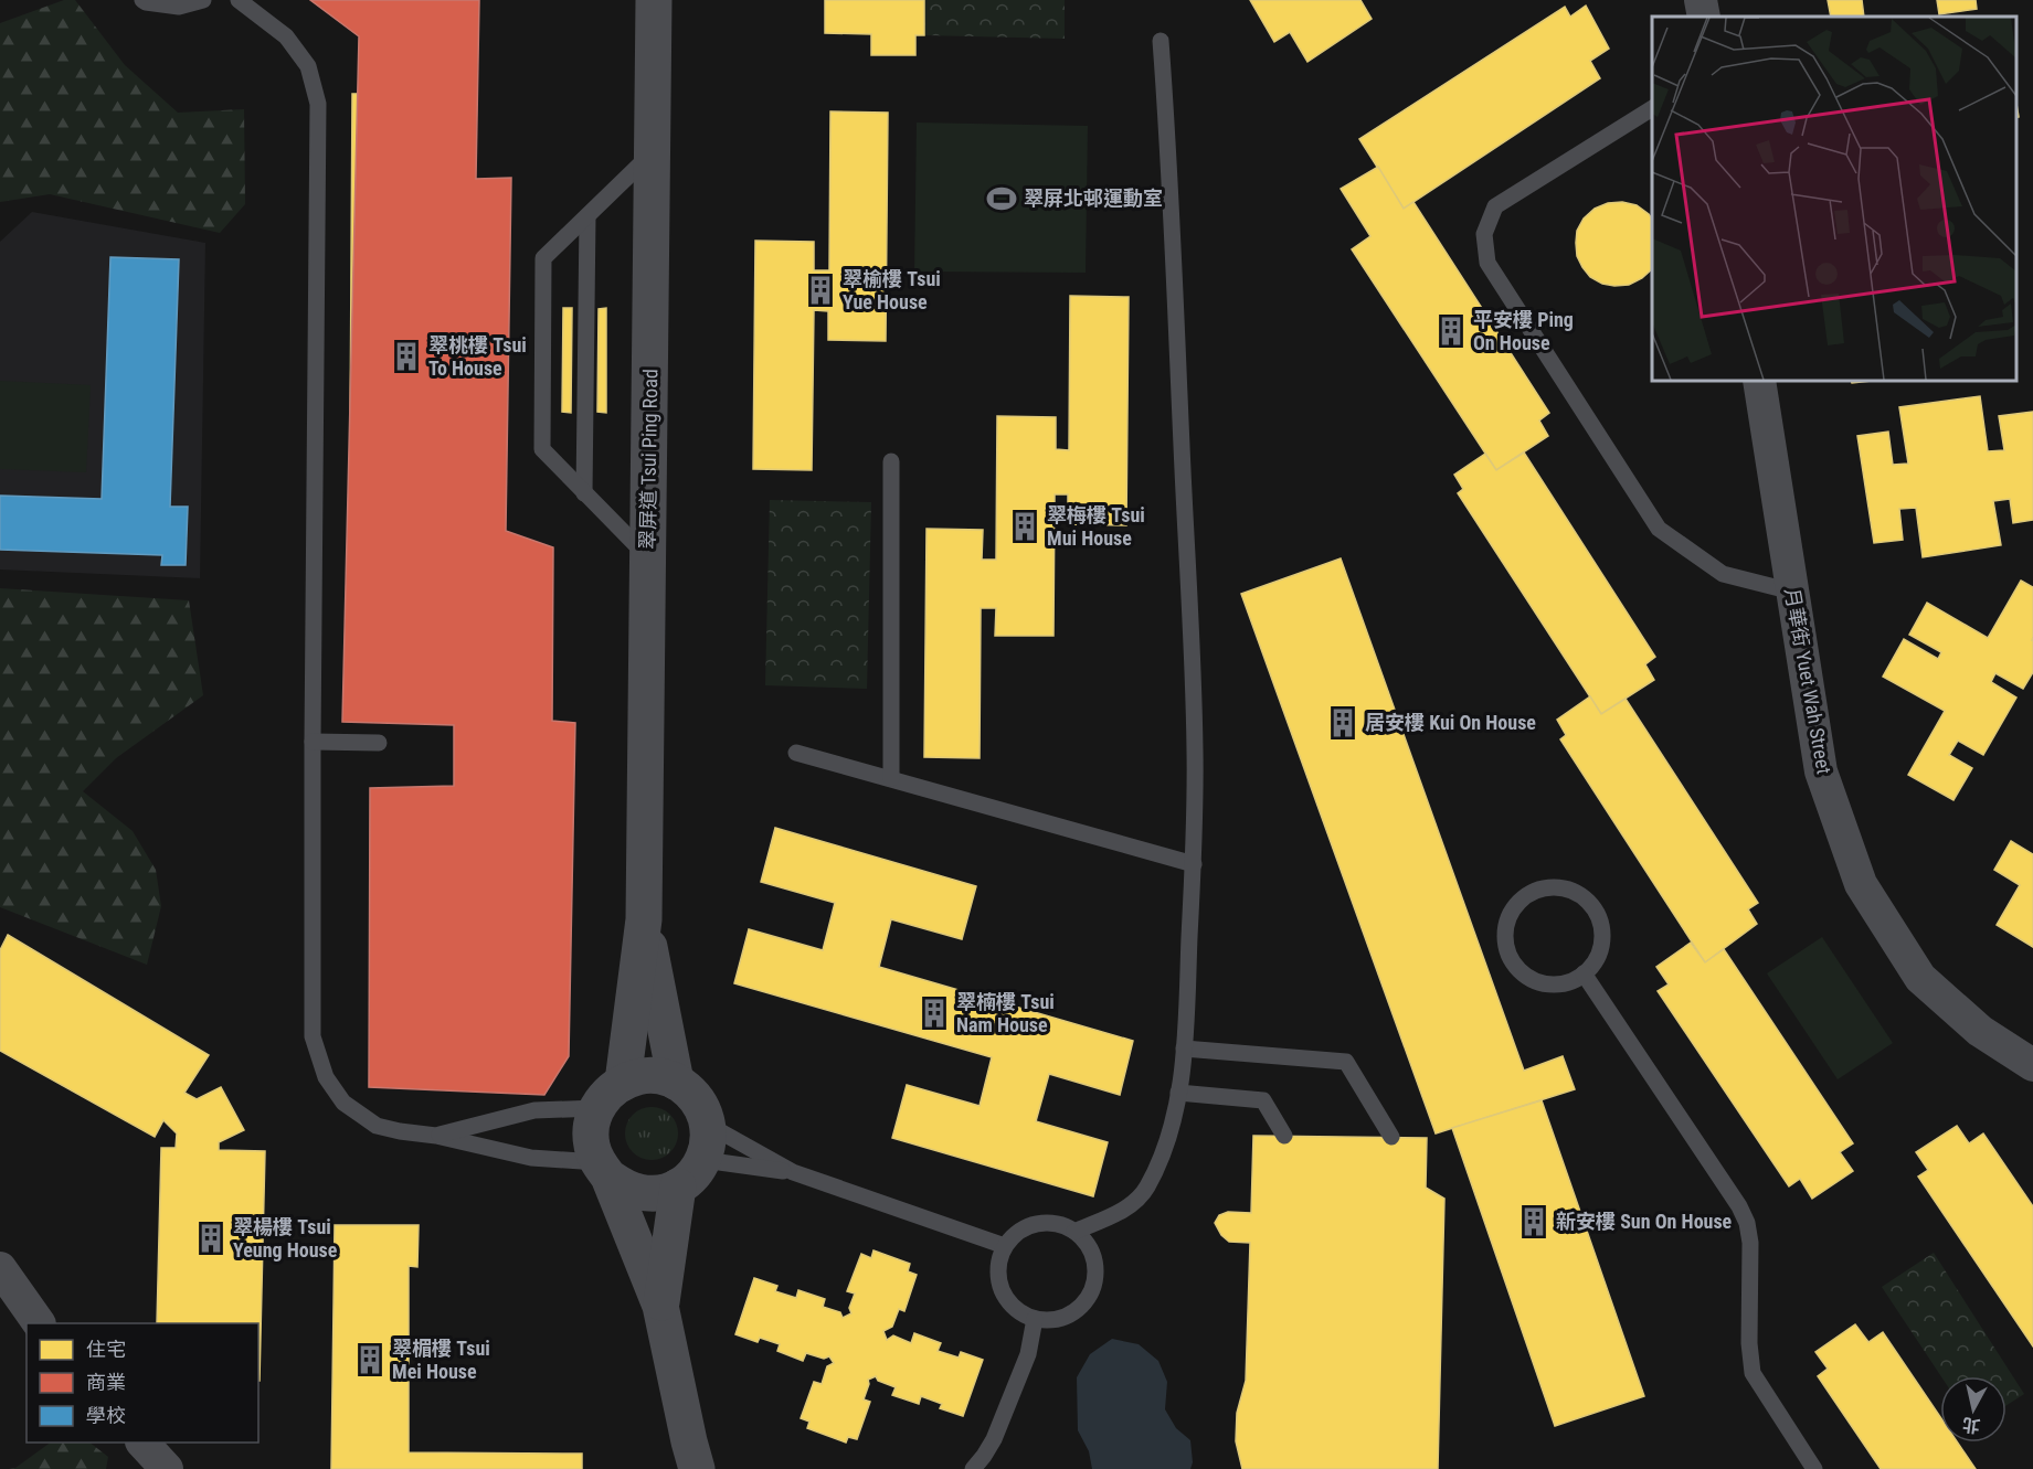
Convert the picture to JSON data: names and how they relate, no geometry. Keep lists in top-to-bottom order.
{
  "streets": {
    "street": ["翠屏道 Tsui Ping Road", "月華街 Yuet Wah Street"]
  },
  "places": {
    "sports": ["翠屏北邨運動室"],
    "building": [
      "翠榆樓 Tsui Yue House",
      "平安樓 Ping On House",
      "翠桃樓 Tsui To House",
      "翠梅樓 Tsui Mui House",
      "居安樓 Kui On House",
      "翠楠樓 Tsui Nam House",
      "新安樓 Sun On House",
      "翠楊樓 Tsui Yeung House",
      "翠楣樓 Tsui Mei House"
    ]
  },
  "legend": ["住宅", "商業", "學校"],
  "north": "bottom"
}
